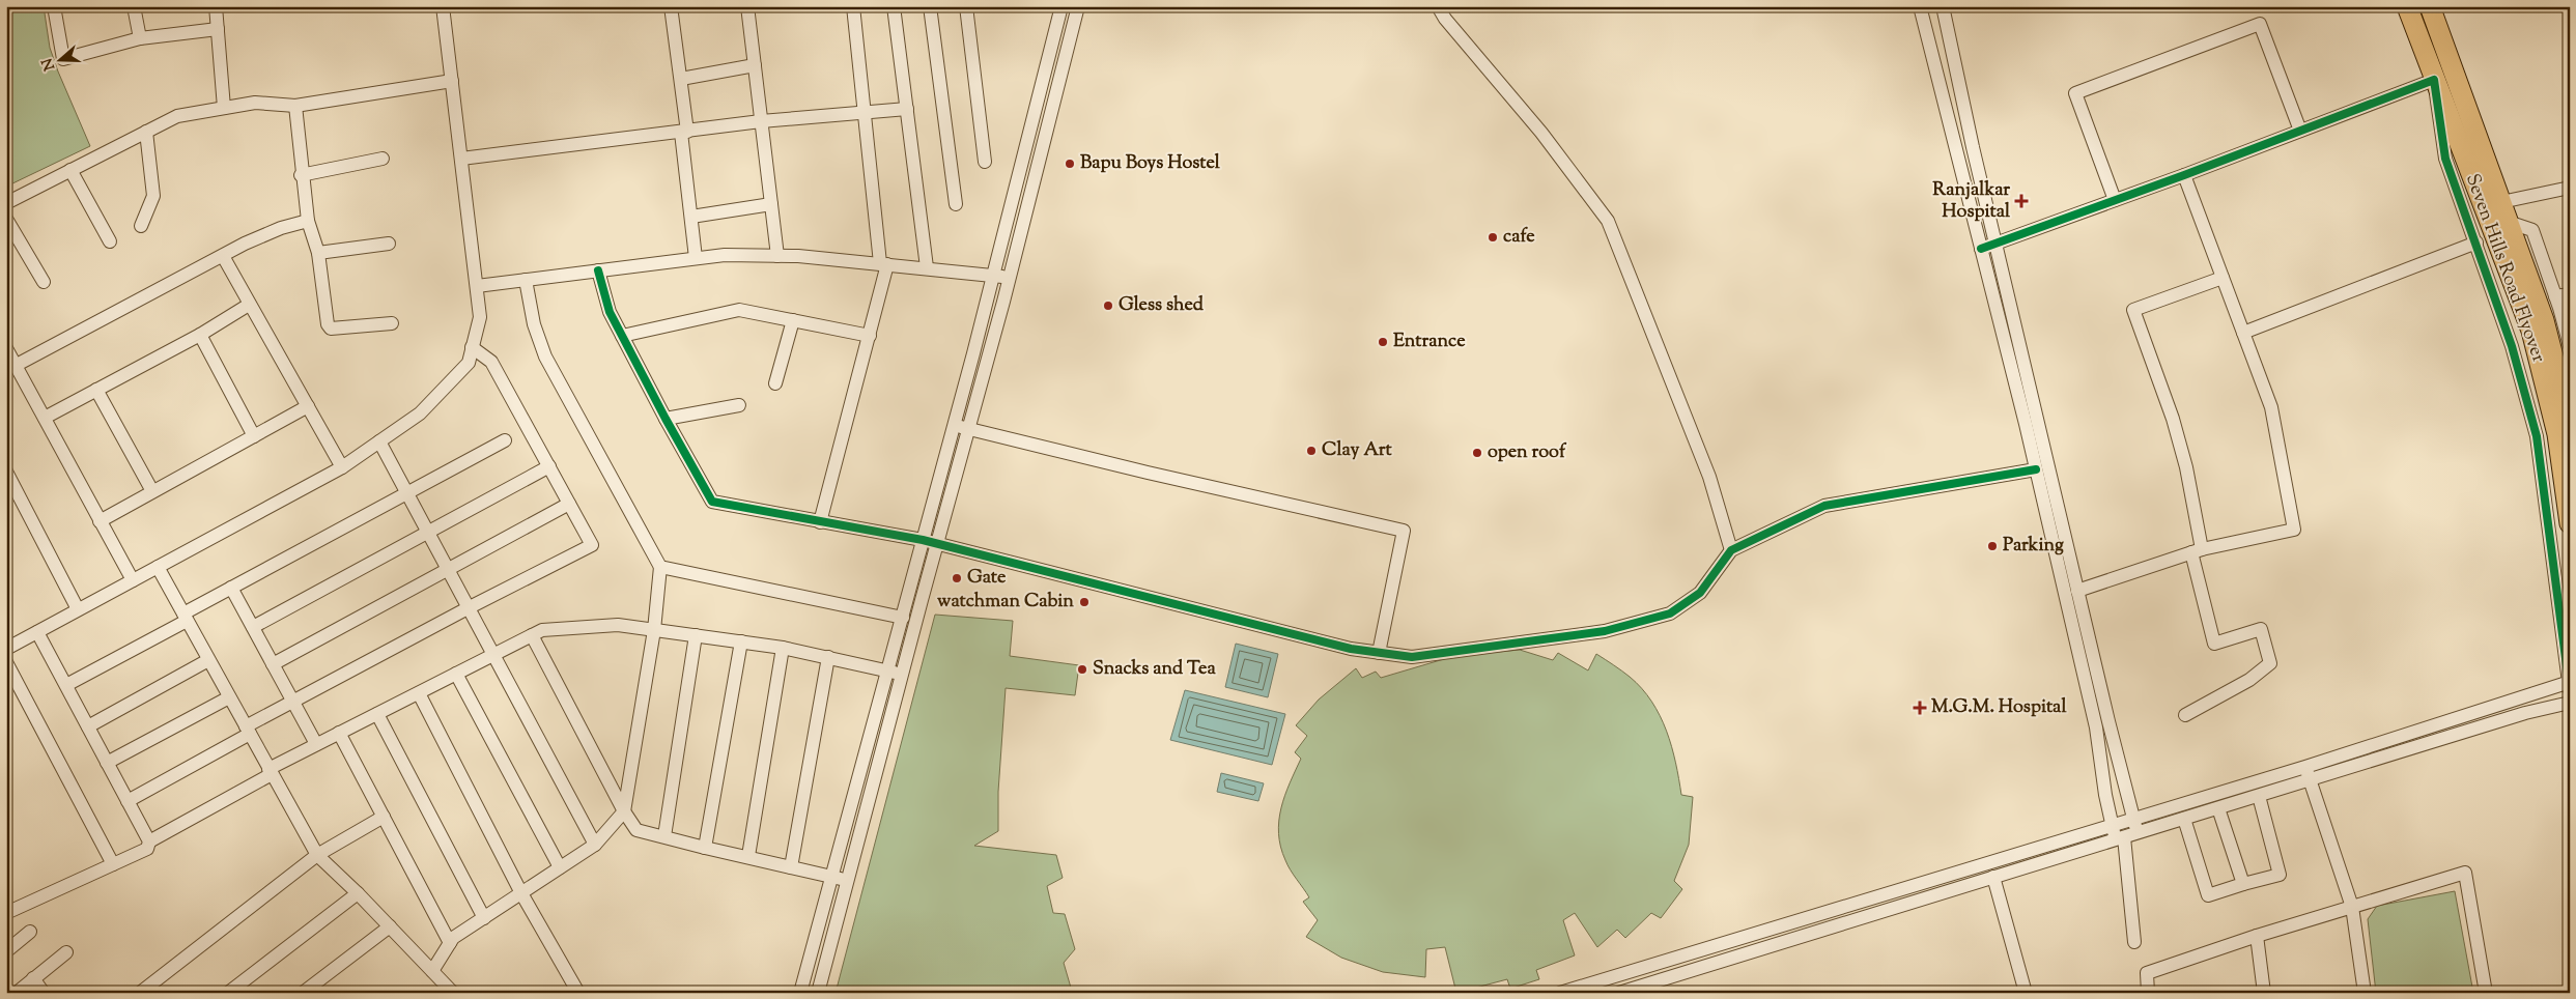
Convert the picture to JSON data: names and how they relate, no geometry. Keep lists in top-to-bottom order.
{
  "streets": {
    "highway": ["Seven Hills Road Flyover"]
  },
  "places": {
    "other": [
      "Bapu Boys Hostel",
      "cafe",
      "Gless shed",
      "Entrance",
      "Clay Art",
      "open roof",
      "Parking",
      "Gate",
      "watchman Cabin",
      "Snacks and Tea"
    ],
    "health": ["Ranjalkar Hospital", "M.G.M. Hospital"]
  },
  "north": "left"
}
